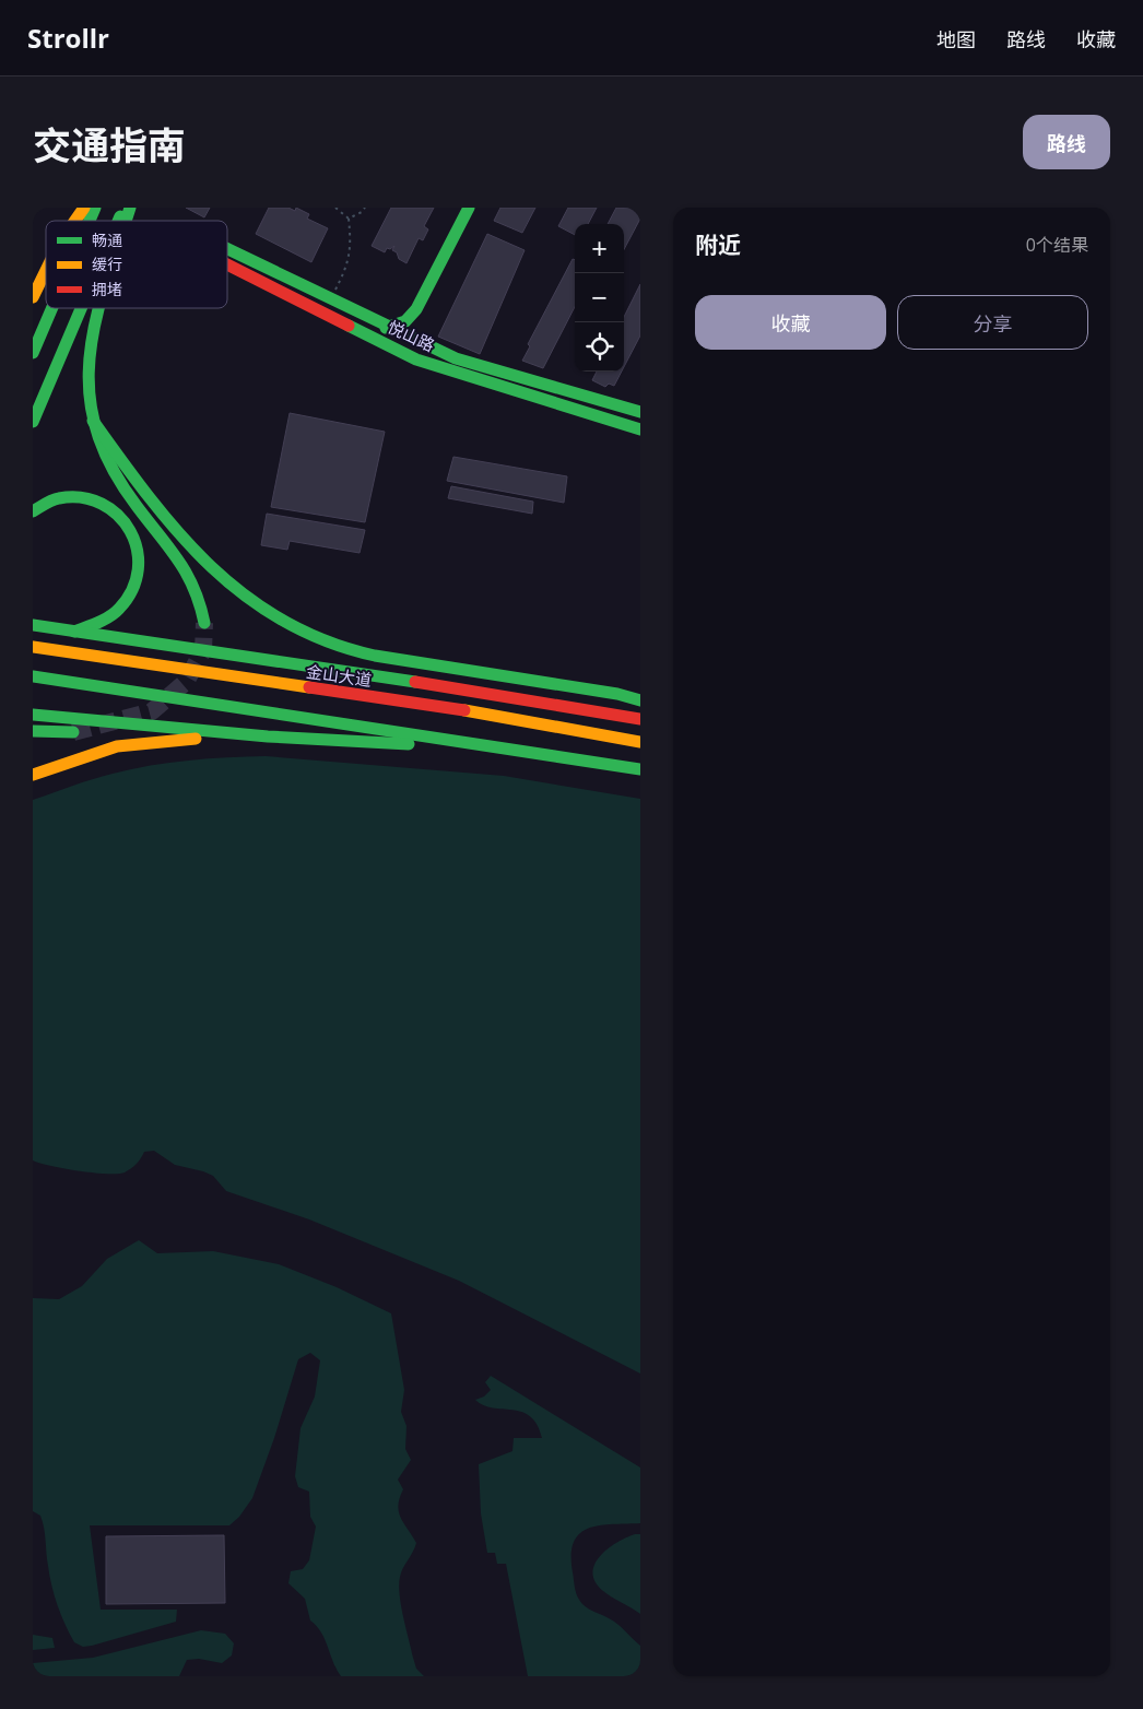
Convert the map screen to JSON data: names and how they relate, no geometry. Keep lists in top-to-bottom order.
{
  "streets": {
    "main road": ["悦山路", "金山大道"]
  },
  "legend": ["畅通", "缓行", "拥堵"],
  "page": {
    "header": "Strollr",
    "nav": ["地图", "路线", "收藏"],
    "title": "交通指南",
    "buttons": [
      "路线",
      ["收藏", "分享"]
    ],
    "heading": ["附近", "0个结果"],
    "map_buttons": ["+", "−"]
  }
}
